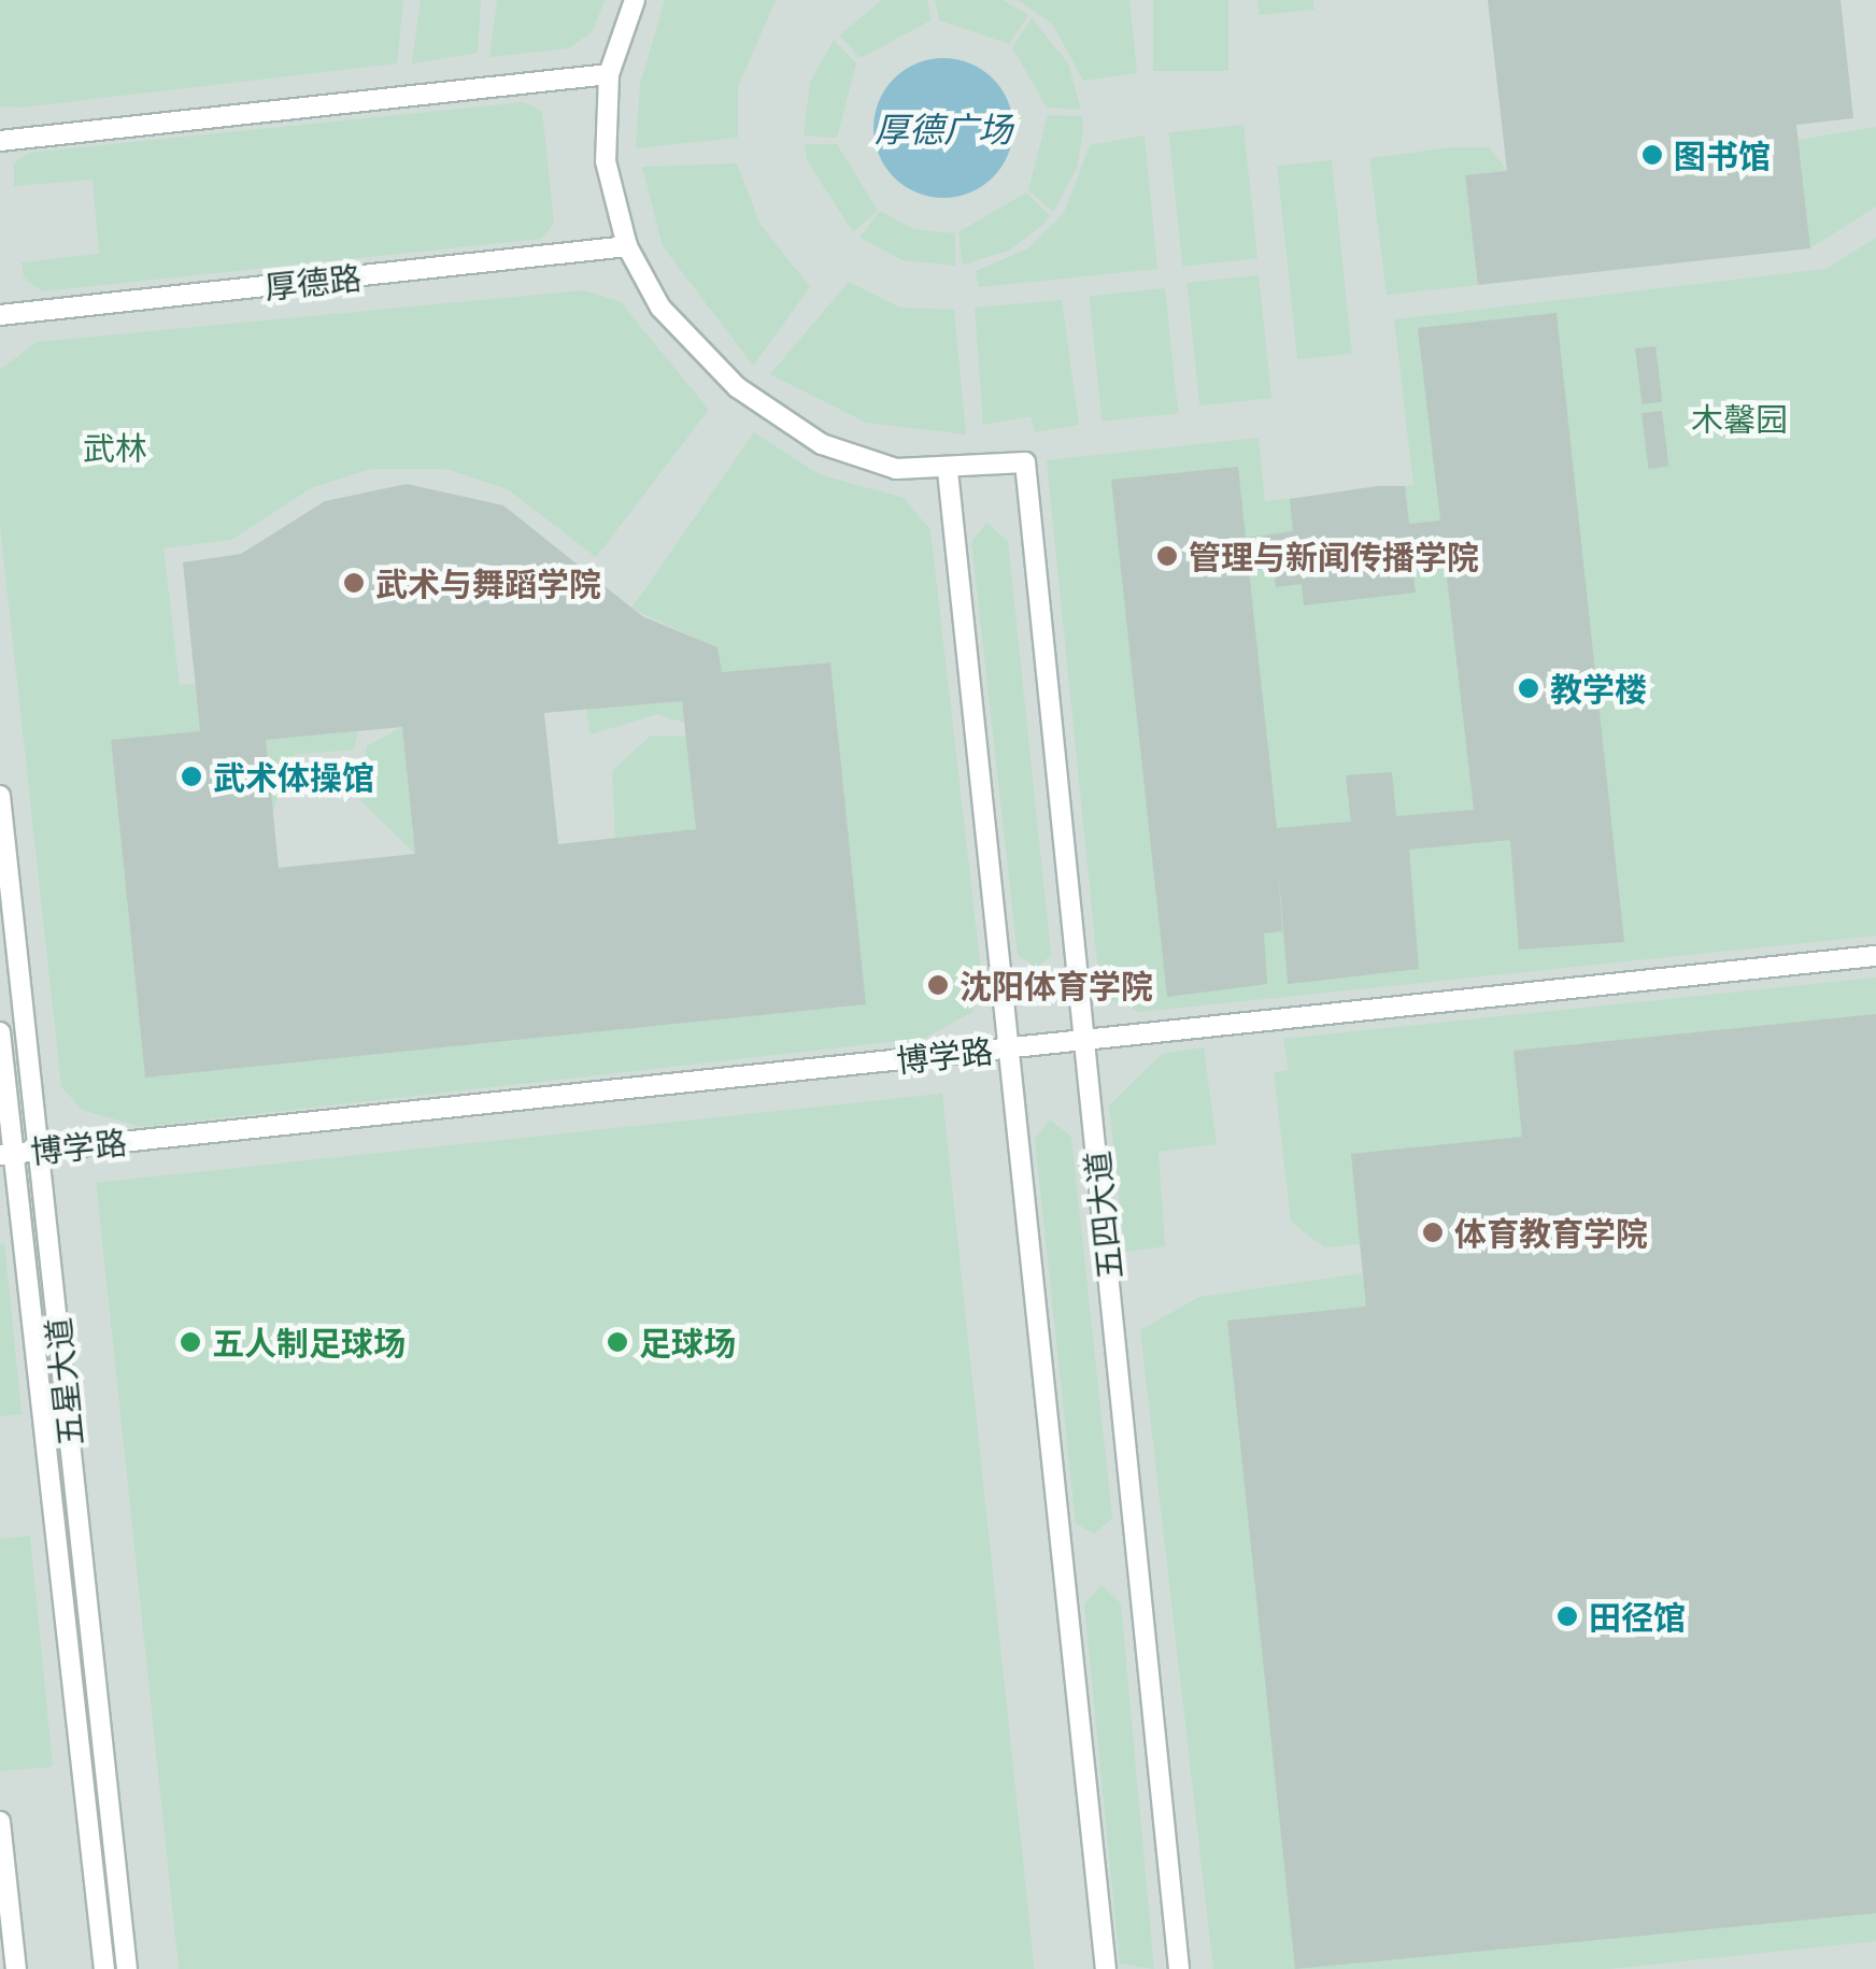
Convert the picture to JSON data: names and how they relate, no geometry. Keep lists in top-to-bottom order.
{
  "streets": {
    "lane": [
      "厚德路",
      "博学路",
      "五四大道",
      "五星大道"
    ]
  },
  "crossings": [
    ["博学路", "五四大道"],
    ["博学路", "五星大道"]
  ],
  "water": ["厚德广场"],
  "parks": ["木馨园", "武林"],
  "places": [
    "图书馆",
    "管理与新闻传播学院",
    "武术与舞蹈学院",
    "教学楼",
    "武术体操馆",
    "沈阳体育学院",
    "体育教育学院",
    "五人制足球场",
    "足球场",
    "田径馆"
  ]
}
